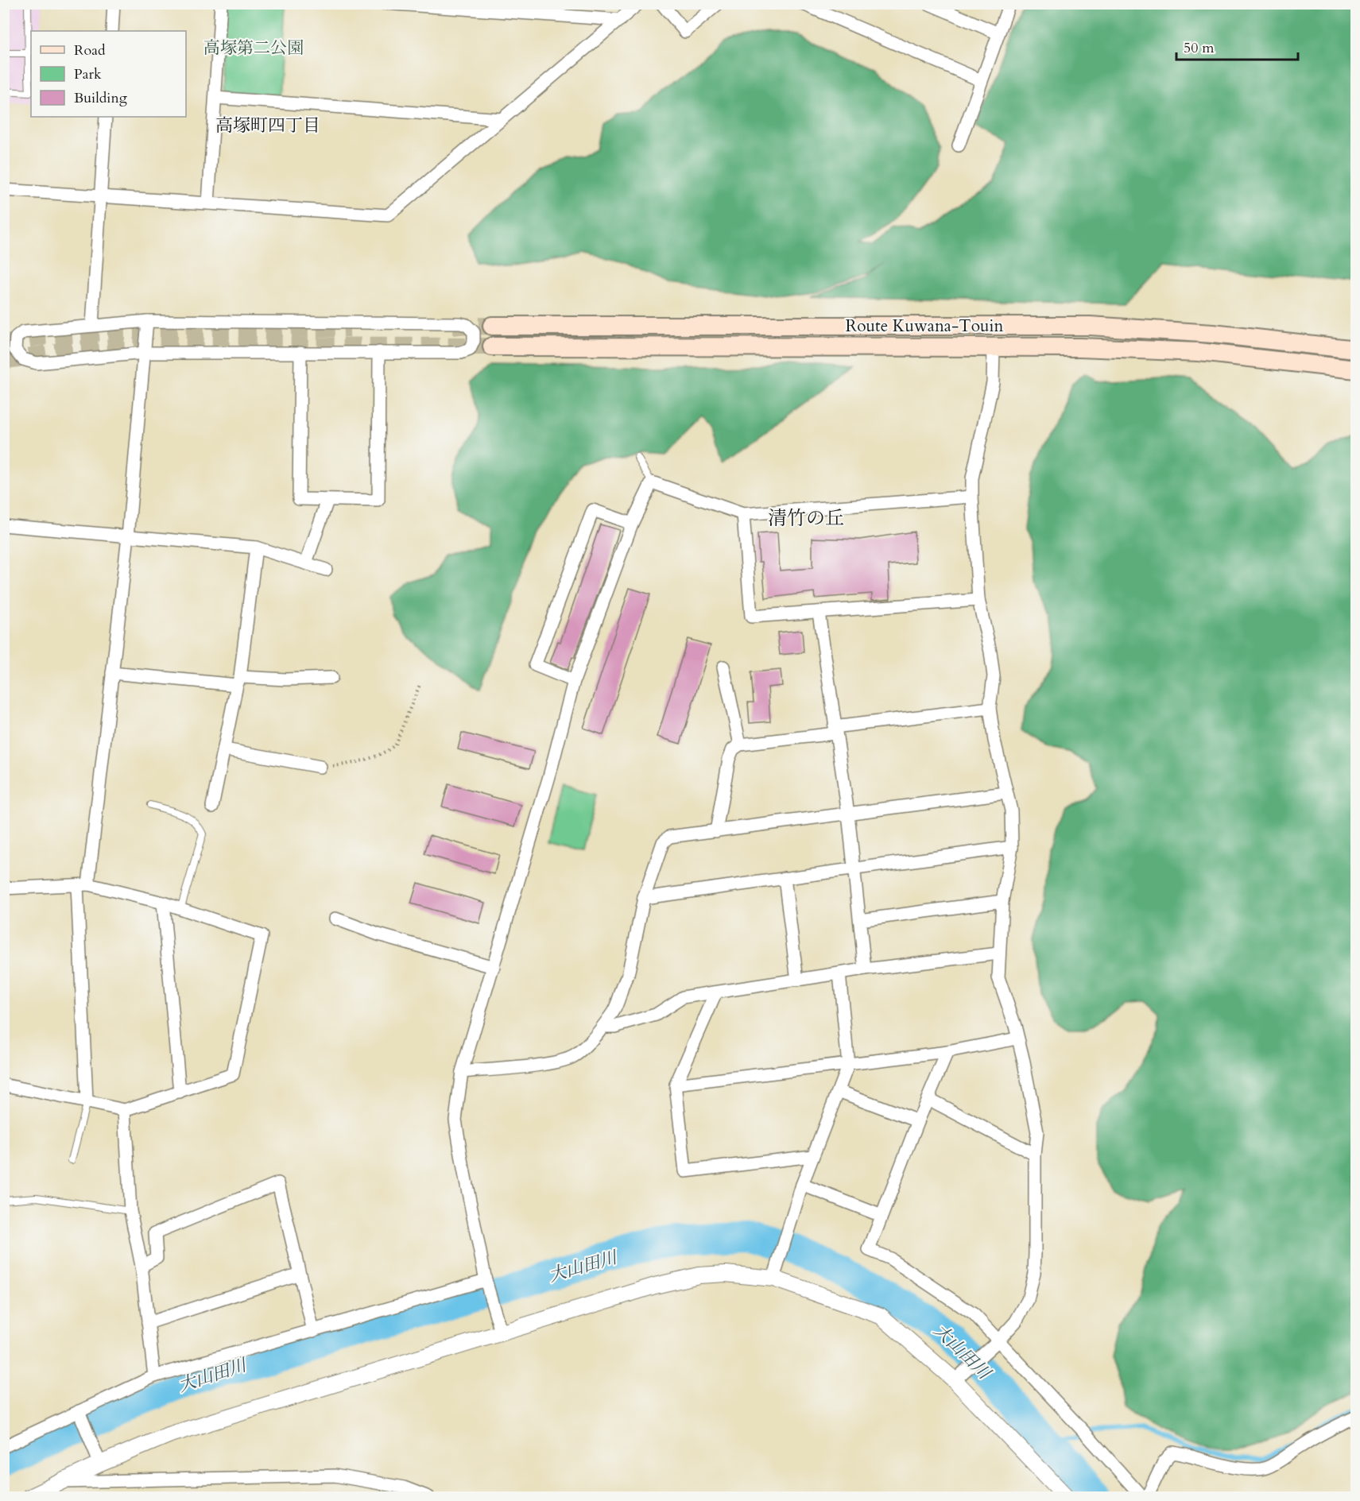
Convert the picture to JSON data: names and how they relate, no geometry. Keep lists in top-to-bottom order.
{
  "streets": {
    "main road": ["Route Kuwana-Touin"]
  },
  "districts": ["高塚町四丁目", "清竹の丘"],
  "water": ["大山田川"],
  "parks": ["高塚第二公園"],
  "legend": ["Road", "Park", "Building"],
  "scale_bar": "50 m"
}
